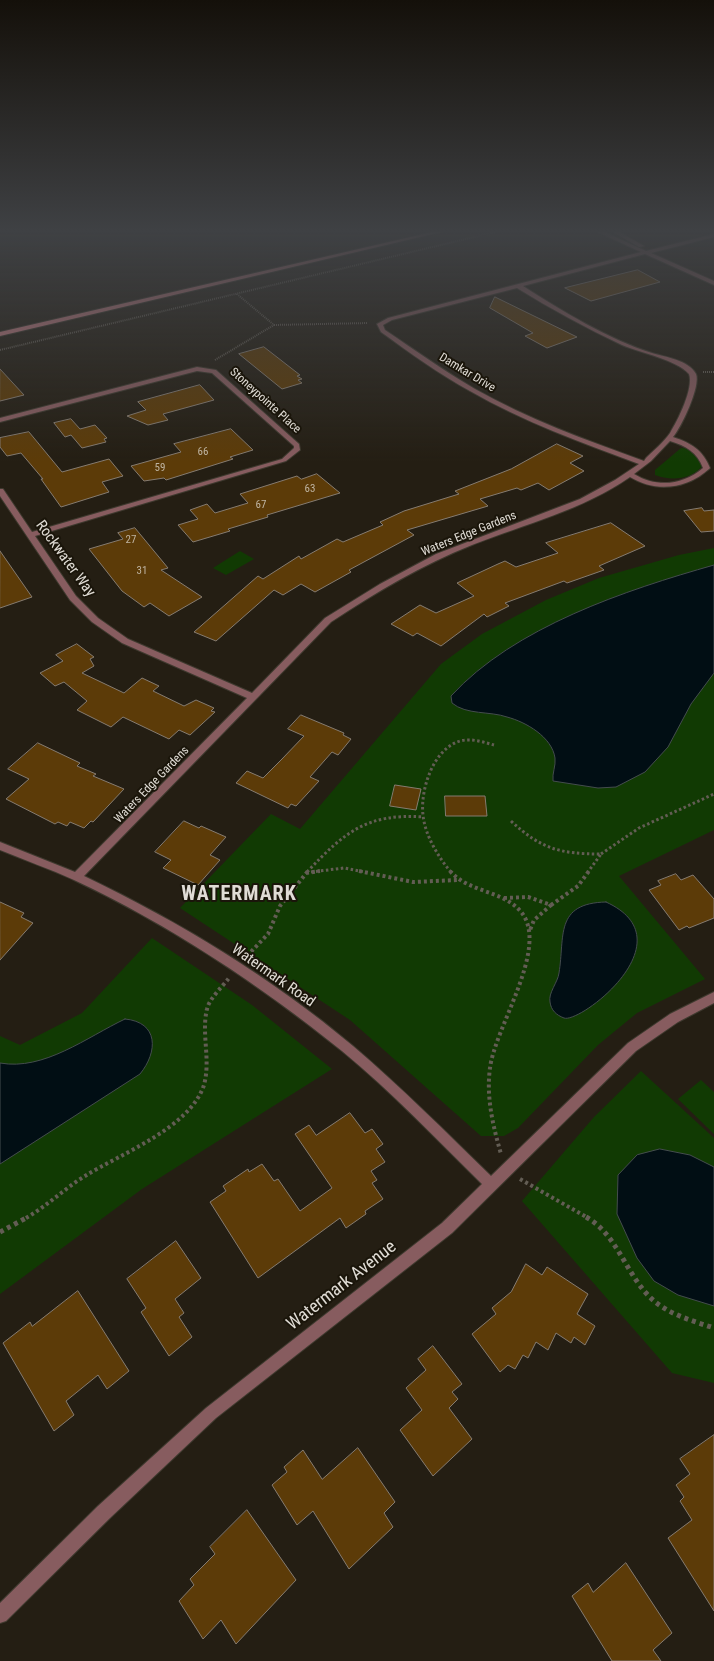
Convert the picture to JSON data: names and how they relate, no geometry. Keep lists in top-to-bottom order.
{
  "streets": {
    "street": [
      "Damkar Drive",
      "Stoneypointe Place",
      "Waters Edge Gardens",
      "Rockwater Way",
      "Watermark Road",
      "Watermark Avenue"
    ]
  },
  "crossings": [
    ["Damkar Drive", "Waters Edge Gardens"],
    ["Stoneypointe Place", "Rockwater Way"],
    ["Waters Edge Gardens", "Rockwater Way"],
    ["Waters Edge Gardens", "Watermark Road"],
    ["Watermark Road", "Watermark Avenue"]
  ],
  "districts": ["WATERMARK"],
  "house_numbers": [
    "66",
    "59",
    "63",
    "67",
    "27",
    "31"
  ]
}
